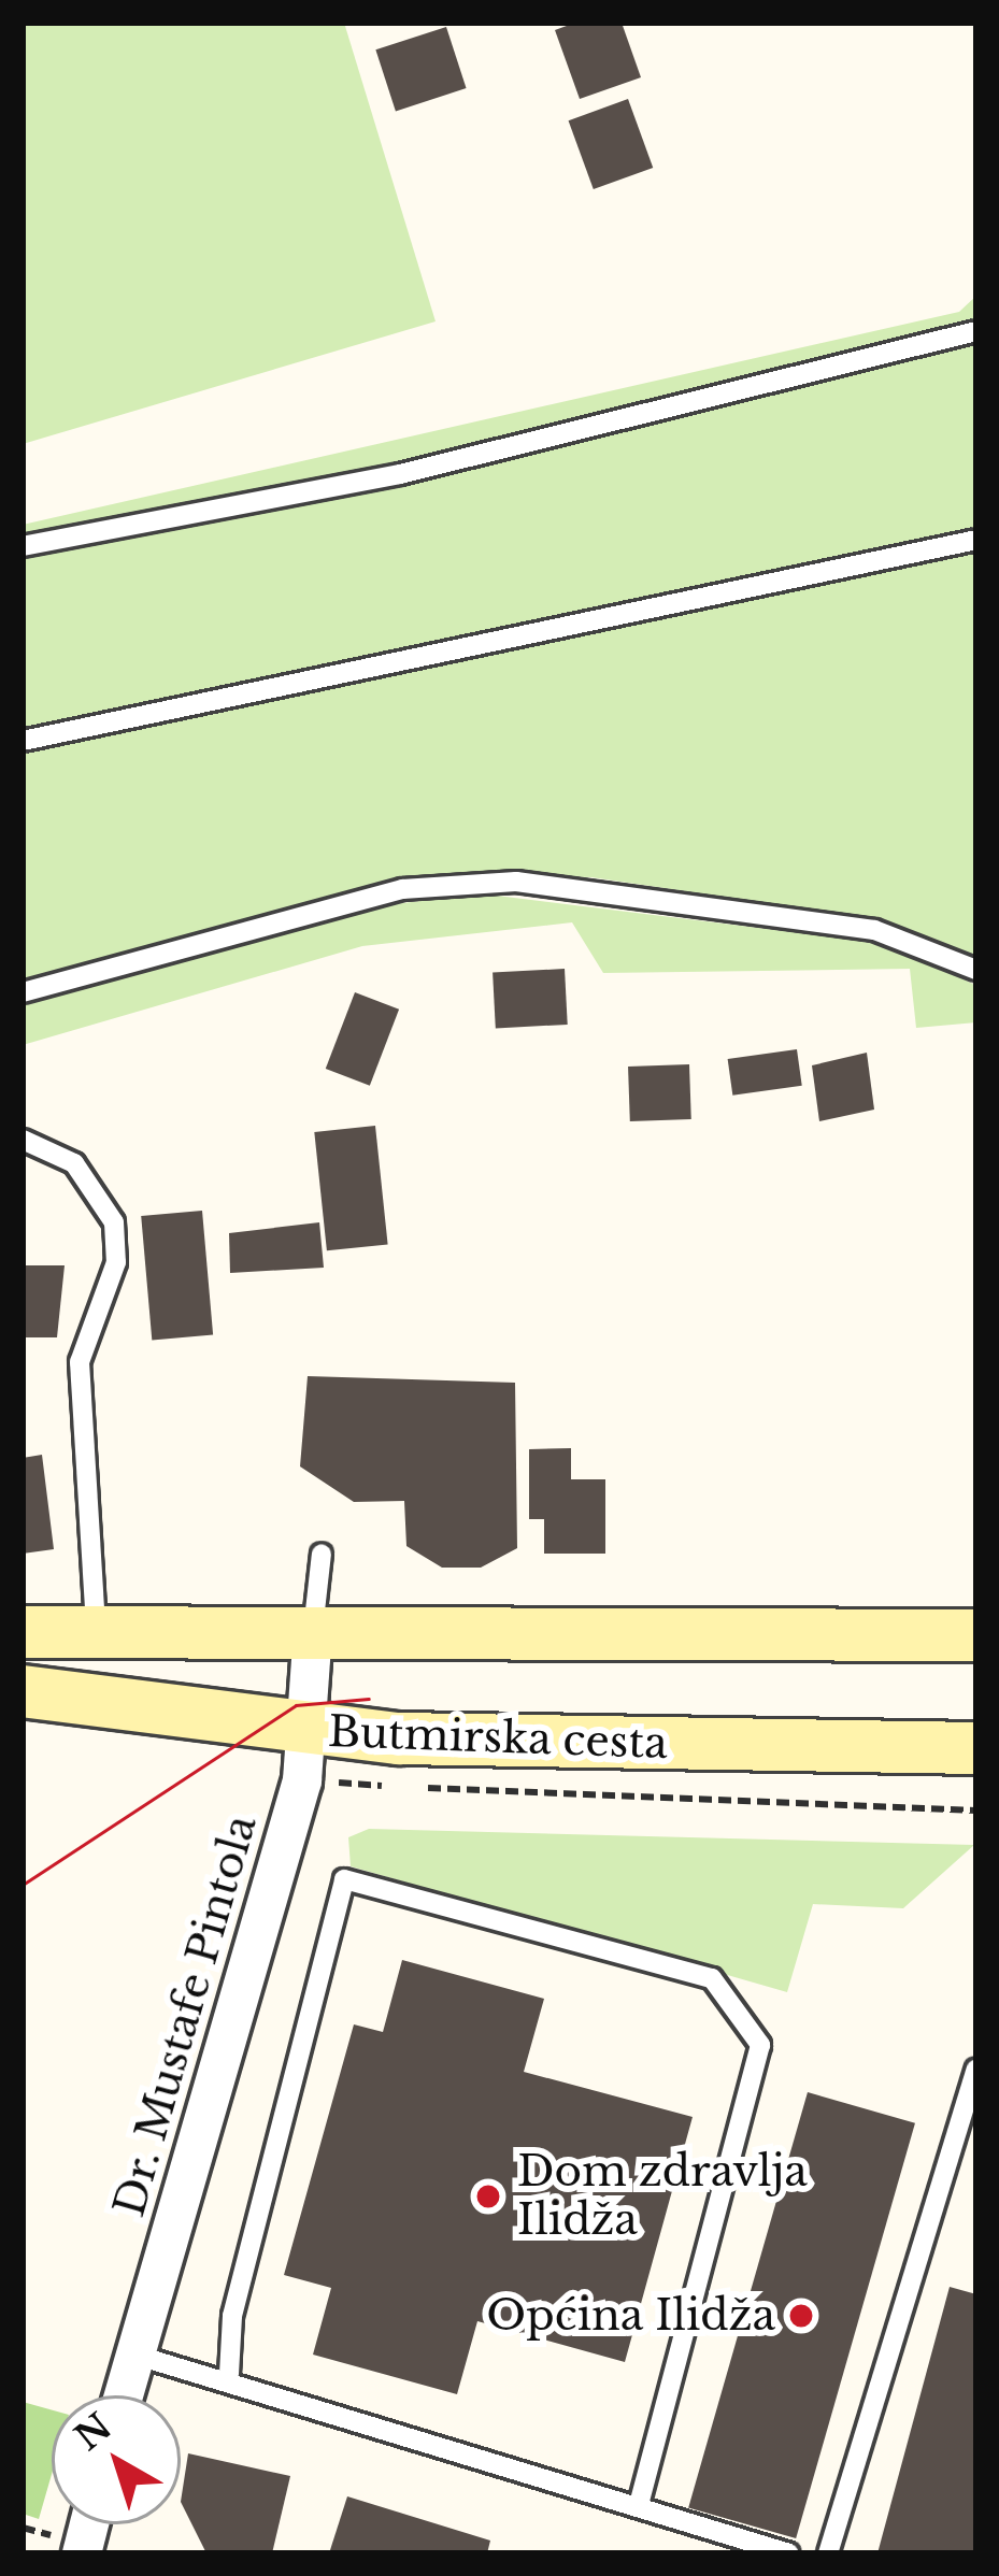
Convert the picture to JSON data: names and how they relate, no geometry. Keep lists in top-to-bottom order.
{
  "streets": {
    "main road": ["Butmirska cesta"],
    "street": ["Dr. Mustafe Pintola"]
  },
  "crossings": [
    ["Butmirska cesta", "Dr. Mustafe Pintola"]
  ],
  "places": ["Dom zdravlja Ilidža", "Općina Ilidža"],
  "north": "top left"
}
